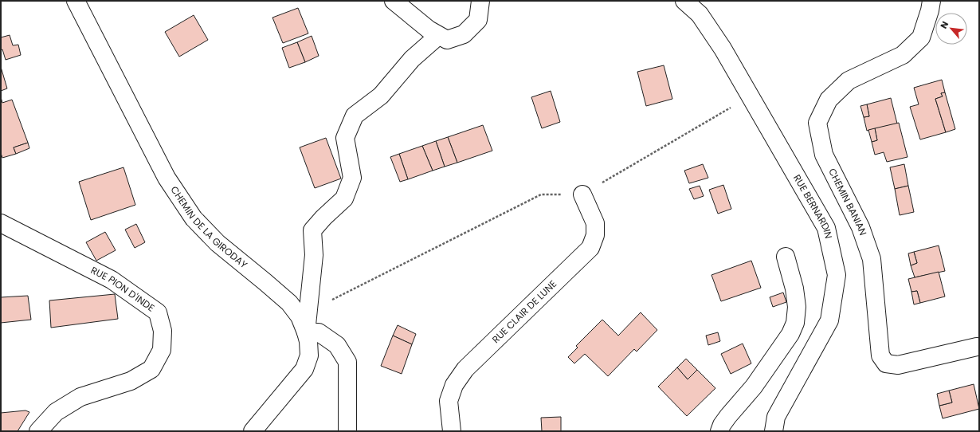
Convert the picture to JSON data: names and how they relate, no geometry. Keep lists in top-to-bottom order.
{
  "streets": {
    "street": [
      "CHEMIN BANIAN",
      "RUE BERNARDIN",
      "CHEMIN DE LA GIRODAY",
      "RUE PION D'INDE",
      "RUE CLAIR DE LUNE"
    ]
  },
  "north": "top left"
}
